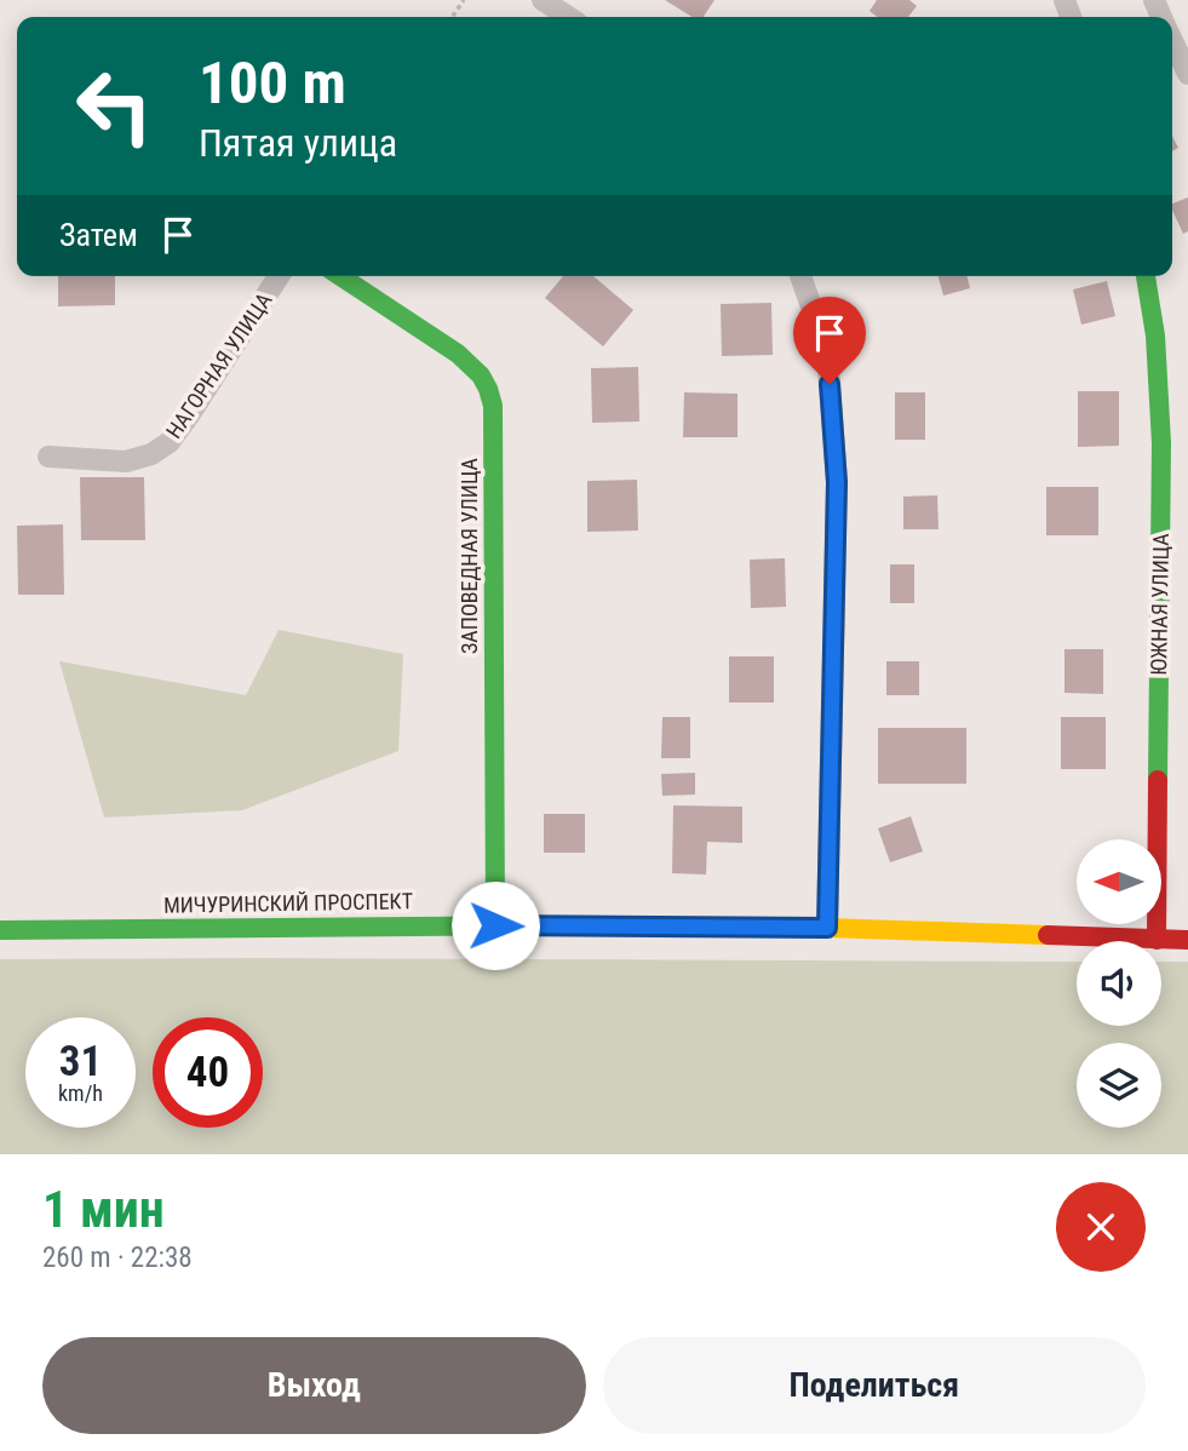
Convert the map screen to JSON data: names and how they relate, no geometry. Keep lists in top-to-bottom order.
{
  "streets": {
    "street": [
      "НАГОРНАЯ УЛИЦА",
      "ЗАПОВЕДНАЯ УЛИЦА",
      "ЮЖНАЯ УЛИЦА",
      "МИЧУРИНСКИЙ ПРОСПЕКТ"
    ]
  },
  "crossings": [
    ["ЗАПОВЕДНАЯ УЛИЦА", "МИЧУРИНСКИЙ ПРОСПЕКТ"],
    ["ЮЖНАЯ УЛИЦА", "МИЧУРИНСКИЙ ПРОСПЕКТ"]
  ],
  "north": "left",
  "page": {
    "turn": ["100 m", "Пятая улица"],
    "then": "Затем",
    "speed": "31 km/h",
    "limit": "40",
    "heading": ["1 мин", "260 m · 22:38"],
    "buttons": ["Выход", "Поделиться"]
  }
}
